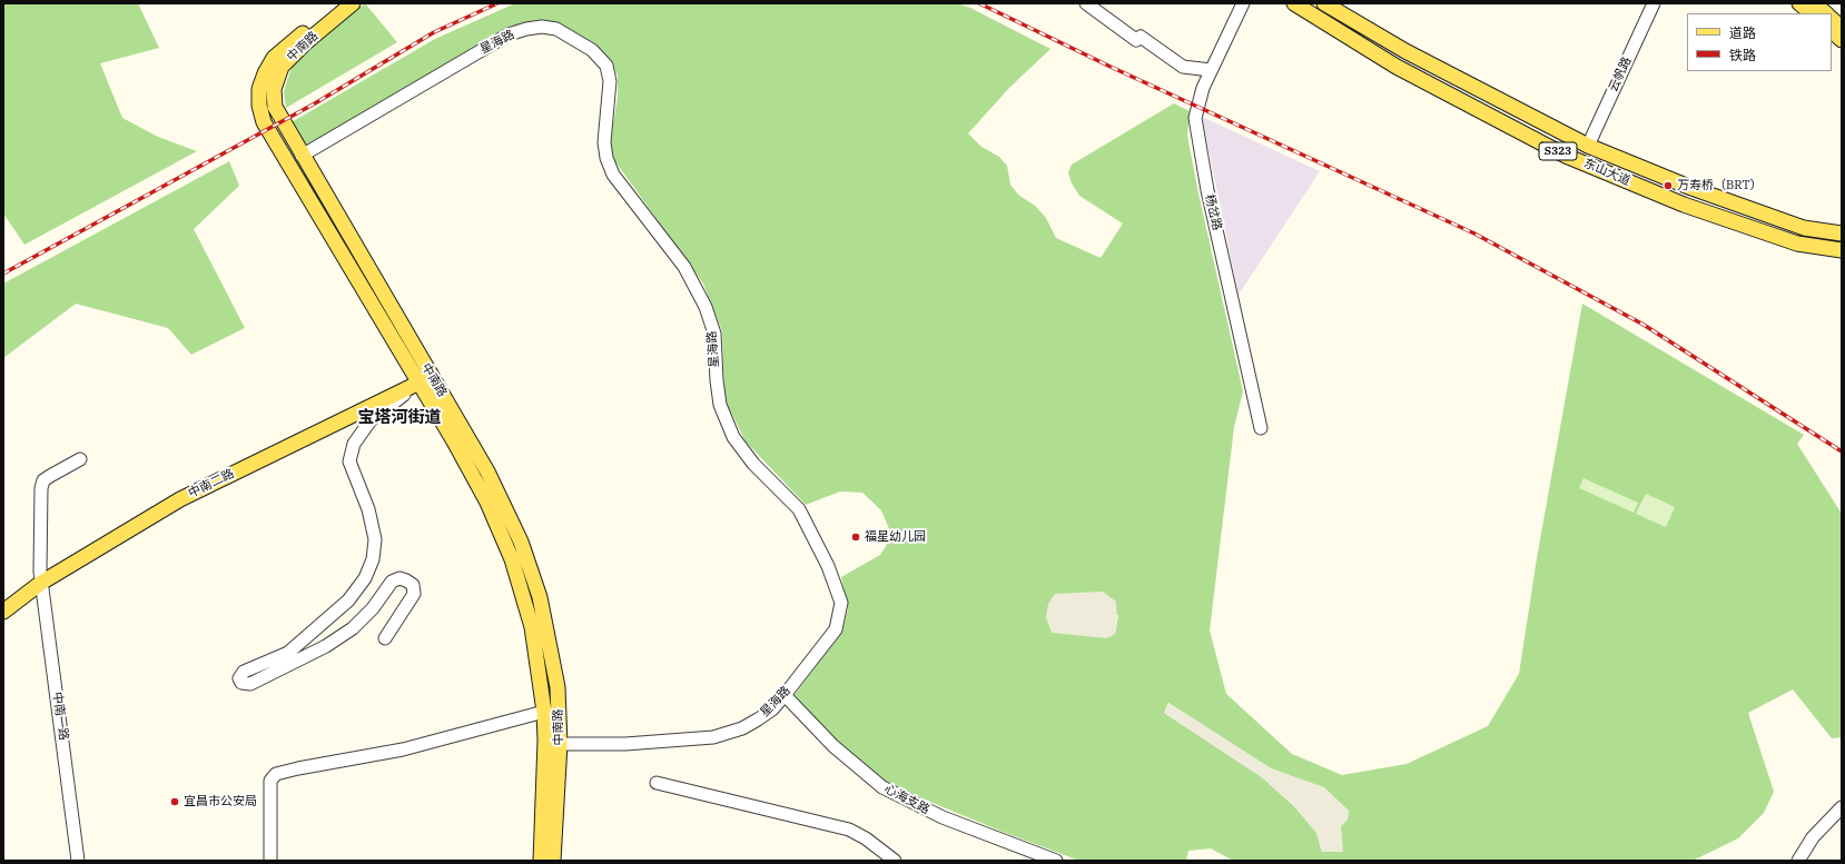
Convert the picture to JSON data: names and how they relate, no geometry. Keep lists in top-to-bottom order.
{
  "streets": {
    "main road": [
      "中南路",
      "S323",
      "东山大道",
      "中南二路"
    ],
    "street": [
      "星海路",
      "云帆路",
      "杨岔路",
      "中南一路",
      "心海支路"
    ]
  },
  "crossings": [
    ["星海路", "中南路"],
    ["星海路", "心海支路"],
    ["中南路", "中南二路"],
    ["云帆路", "东山大道"],
    ["中南二路", "中南一路"]
  ],
  "districts": ["宝塔河街道"],
  "places": ["万寿桥（BRT）", "福星幼儿园", "宜昌市公安局"],
  "legend": ["道路", "铁路"]
}
